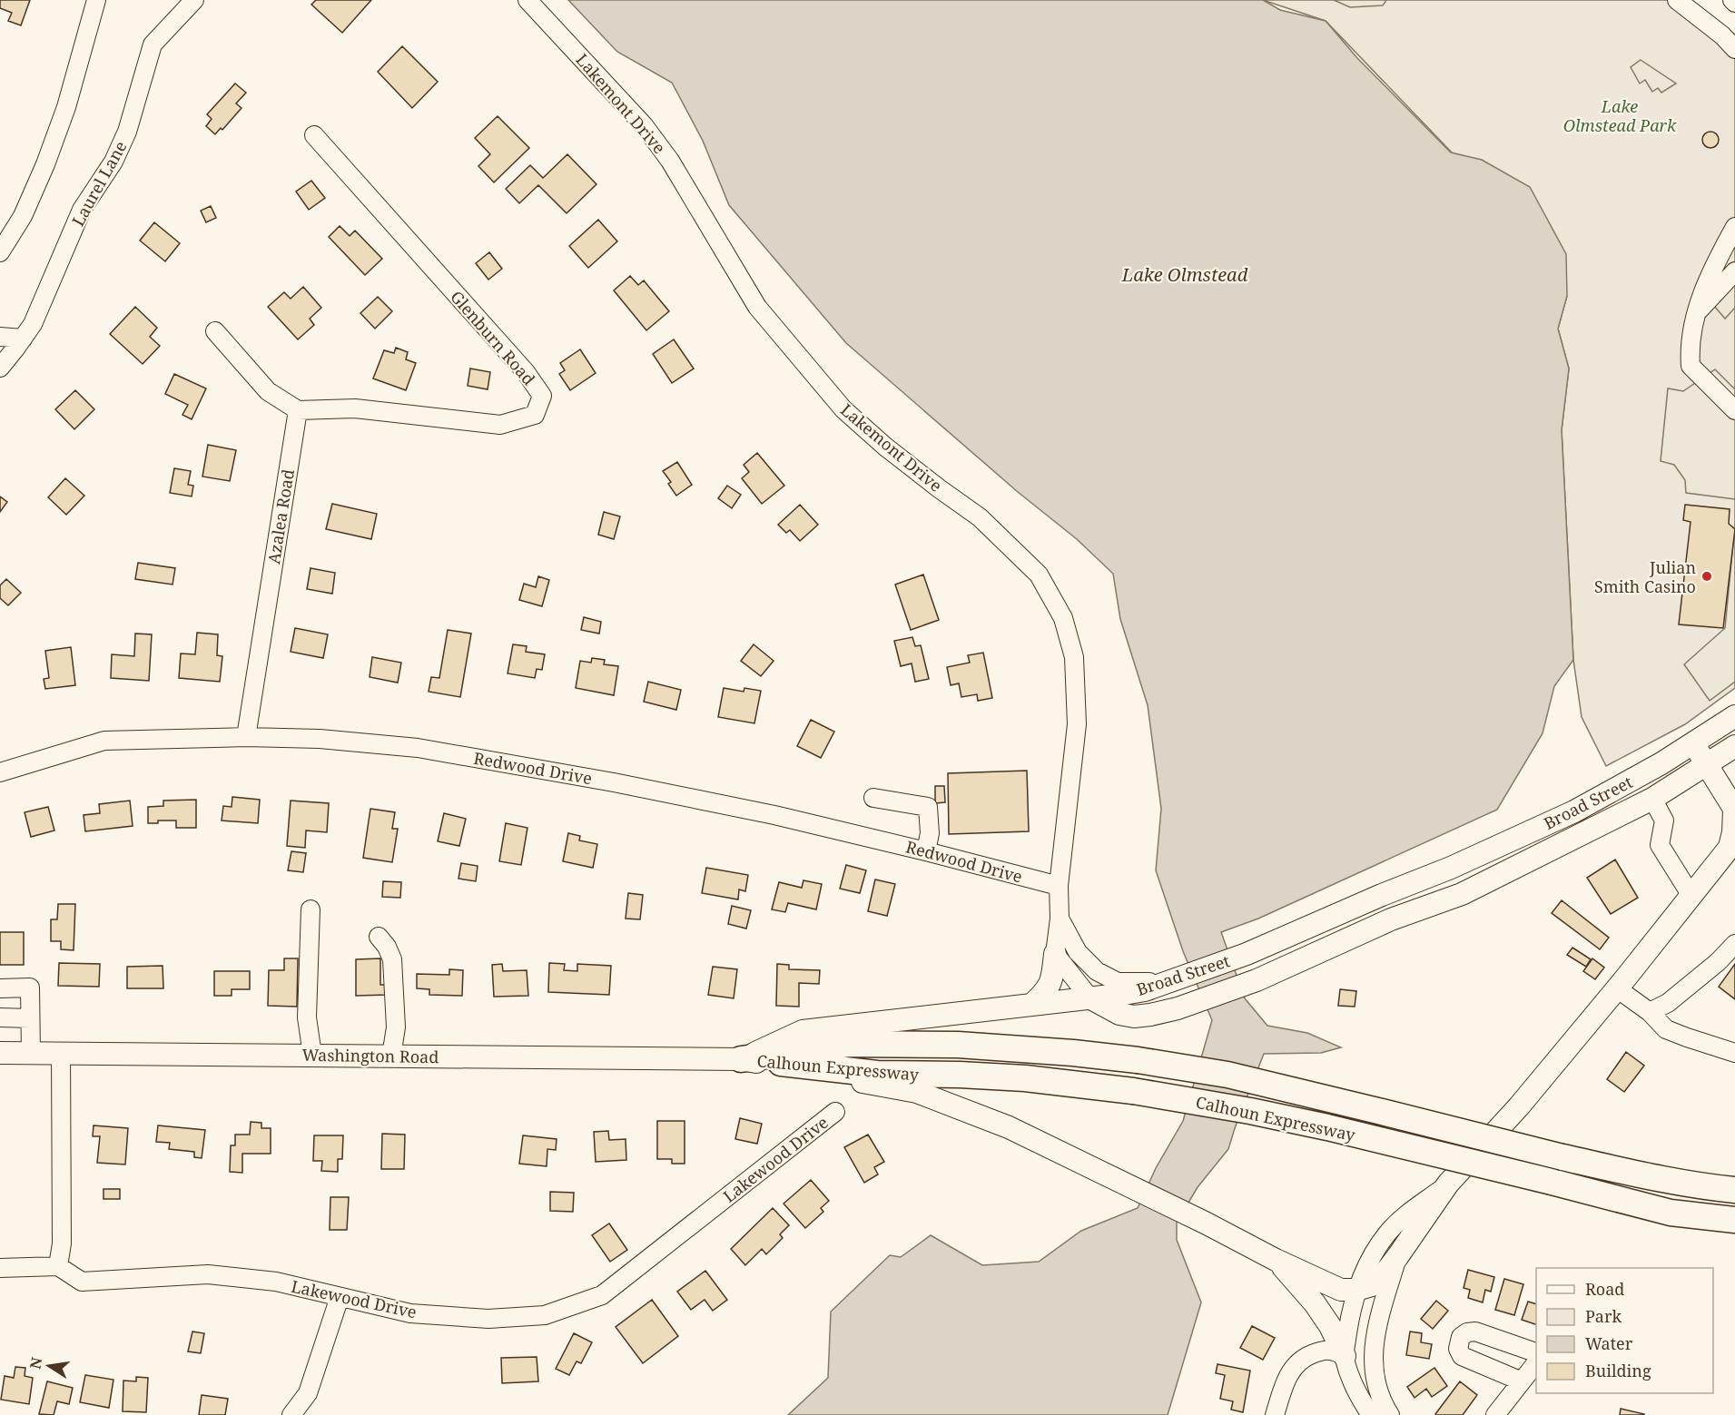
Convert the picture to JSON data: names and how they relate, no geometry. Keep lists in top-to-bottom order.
{
  "streets": {
    "highway": ["Calhoun Expressway"],
    "main road": ["Broad Street", "Washington Road"],
    "street": [
      "Lakemont Drive",
      "Laurel Lane",
      "Glenburn Road",
      "Azalea Road",
      "Redwood Drive",
      "Lakewood Drive"
    ]
  },
  "crossings": [
    ["Lakemont Drive", "Redwood Drive"],
    ["Lakemont Drive", "Broad Street"],
    ["Glenburn Road", "Azalea Road"],
    ["Azalea Road", "Redwood Drive"],
    ["Washington Road", "Calhoun Expressway"]
  ],
  "water": ["Lake Olmstead"],
  "parks": ["Lake Olmstead Park"],
  "places": ["Julian Smith Casino"],
  "legend": [
    "Road",
    "Park",
    "Water",
    "Building"
  ],
  "north": "left"
}
